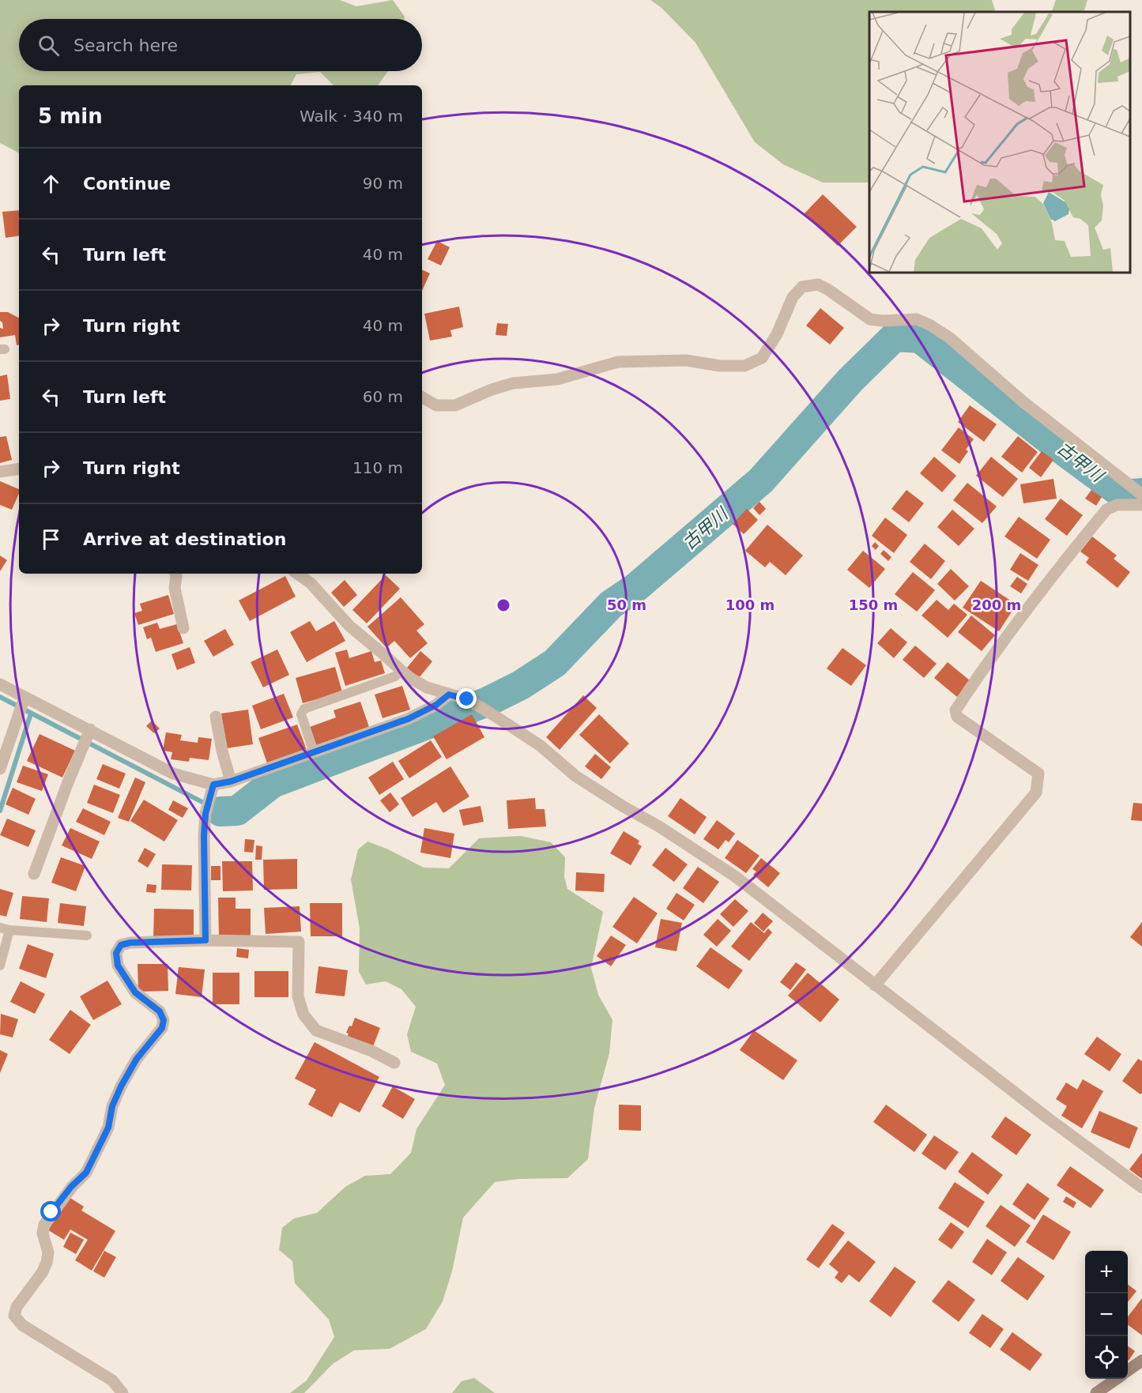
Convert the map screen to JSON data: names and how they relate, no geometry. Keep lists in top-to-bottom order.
{
  "water": ["古甲川"],
  "page": {
    "search": "Search here",
    "heading": ["5 min", "Walk · 340 m"],
    "list": [
      ["Continue", "90 m"],
      ["Turn left", "40 m"],
      ["Turn right", "40 m"],
      ["Turn left", "60 m"],
      ["Turn right", "110 m"],
      "Arrive at destination"
    ],
    "map_buttons": ["+", "−"]
  },
  "rings": [
    "50 m",
    "100 m",
    "150 m",
    "200 m"
  ]
}
